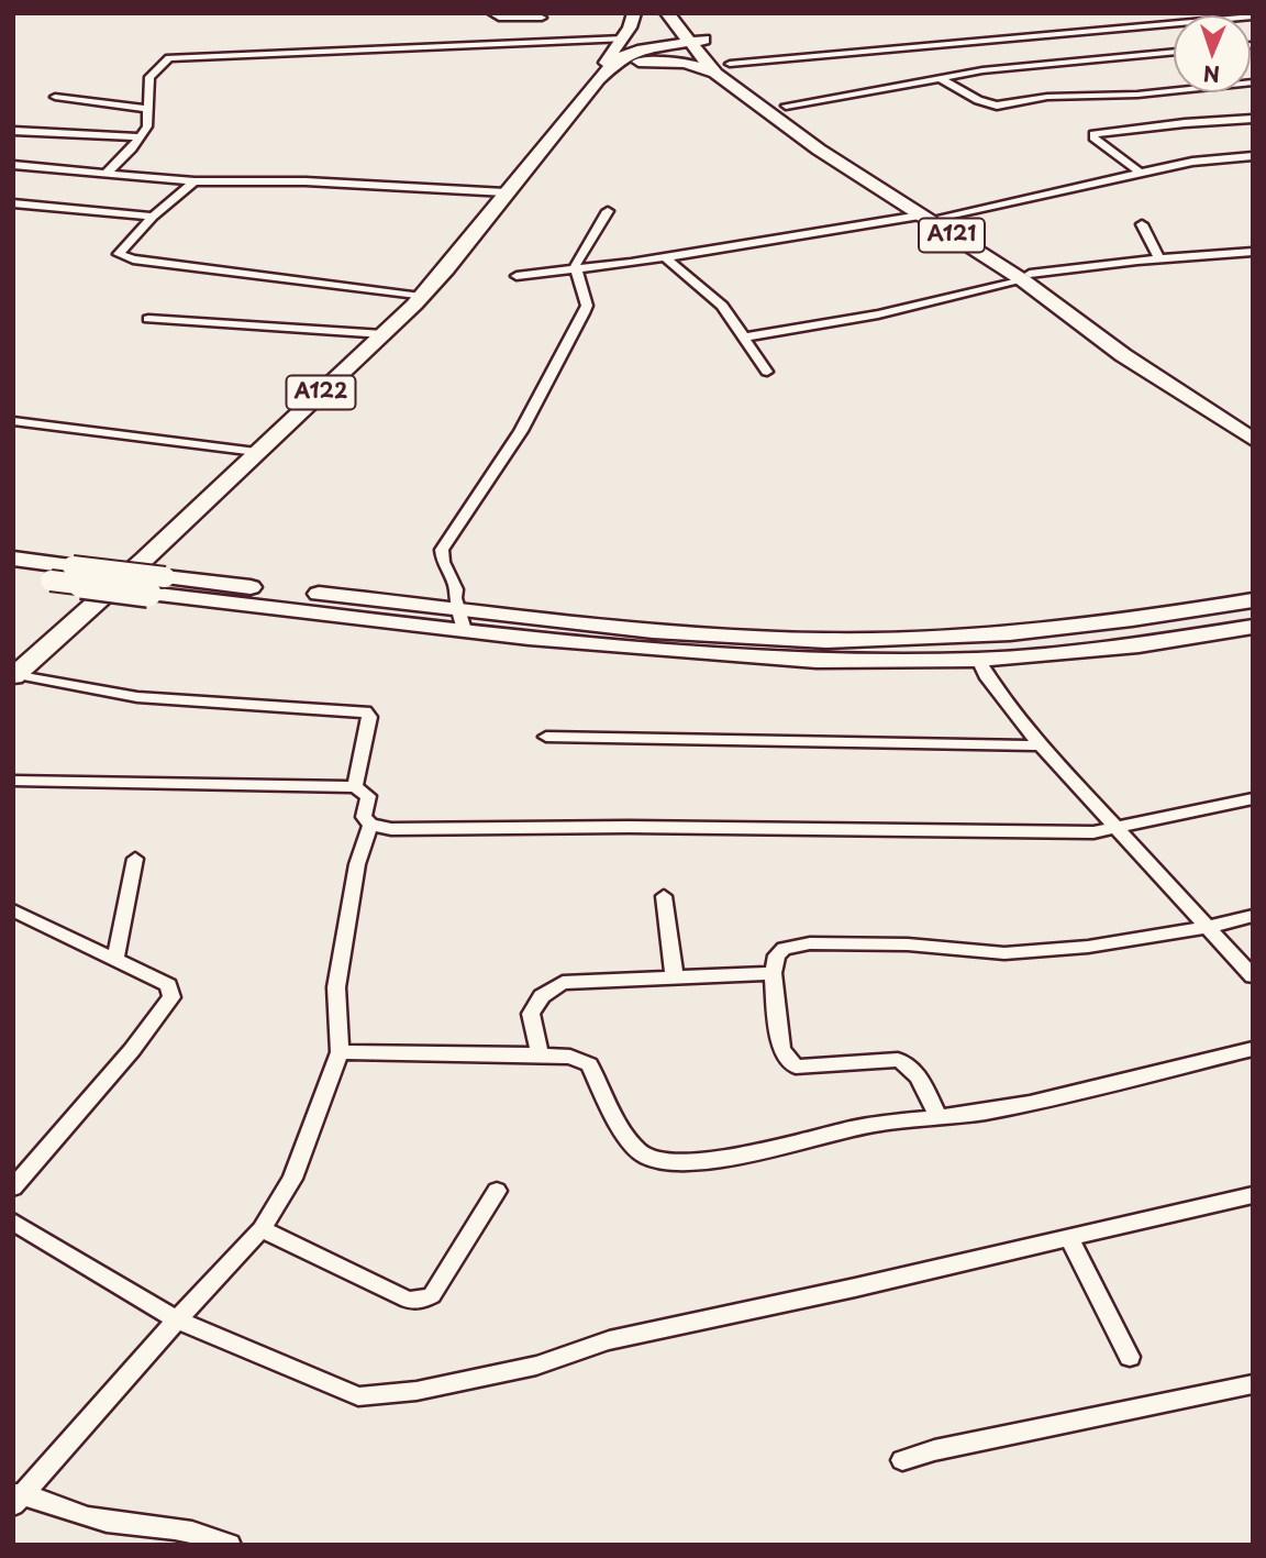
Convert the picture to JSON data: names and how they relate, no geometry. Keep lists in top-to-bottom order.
{
  "streets": {
    "highway": ["A121", "A122"]
  },
  "crossings": [
    ["A121", "A122"]
  ],
  "north": "bottom"
}
